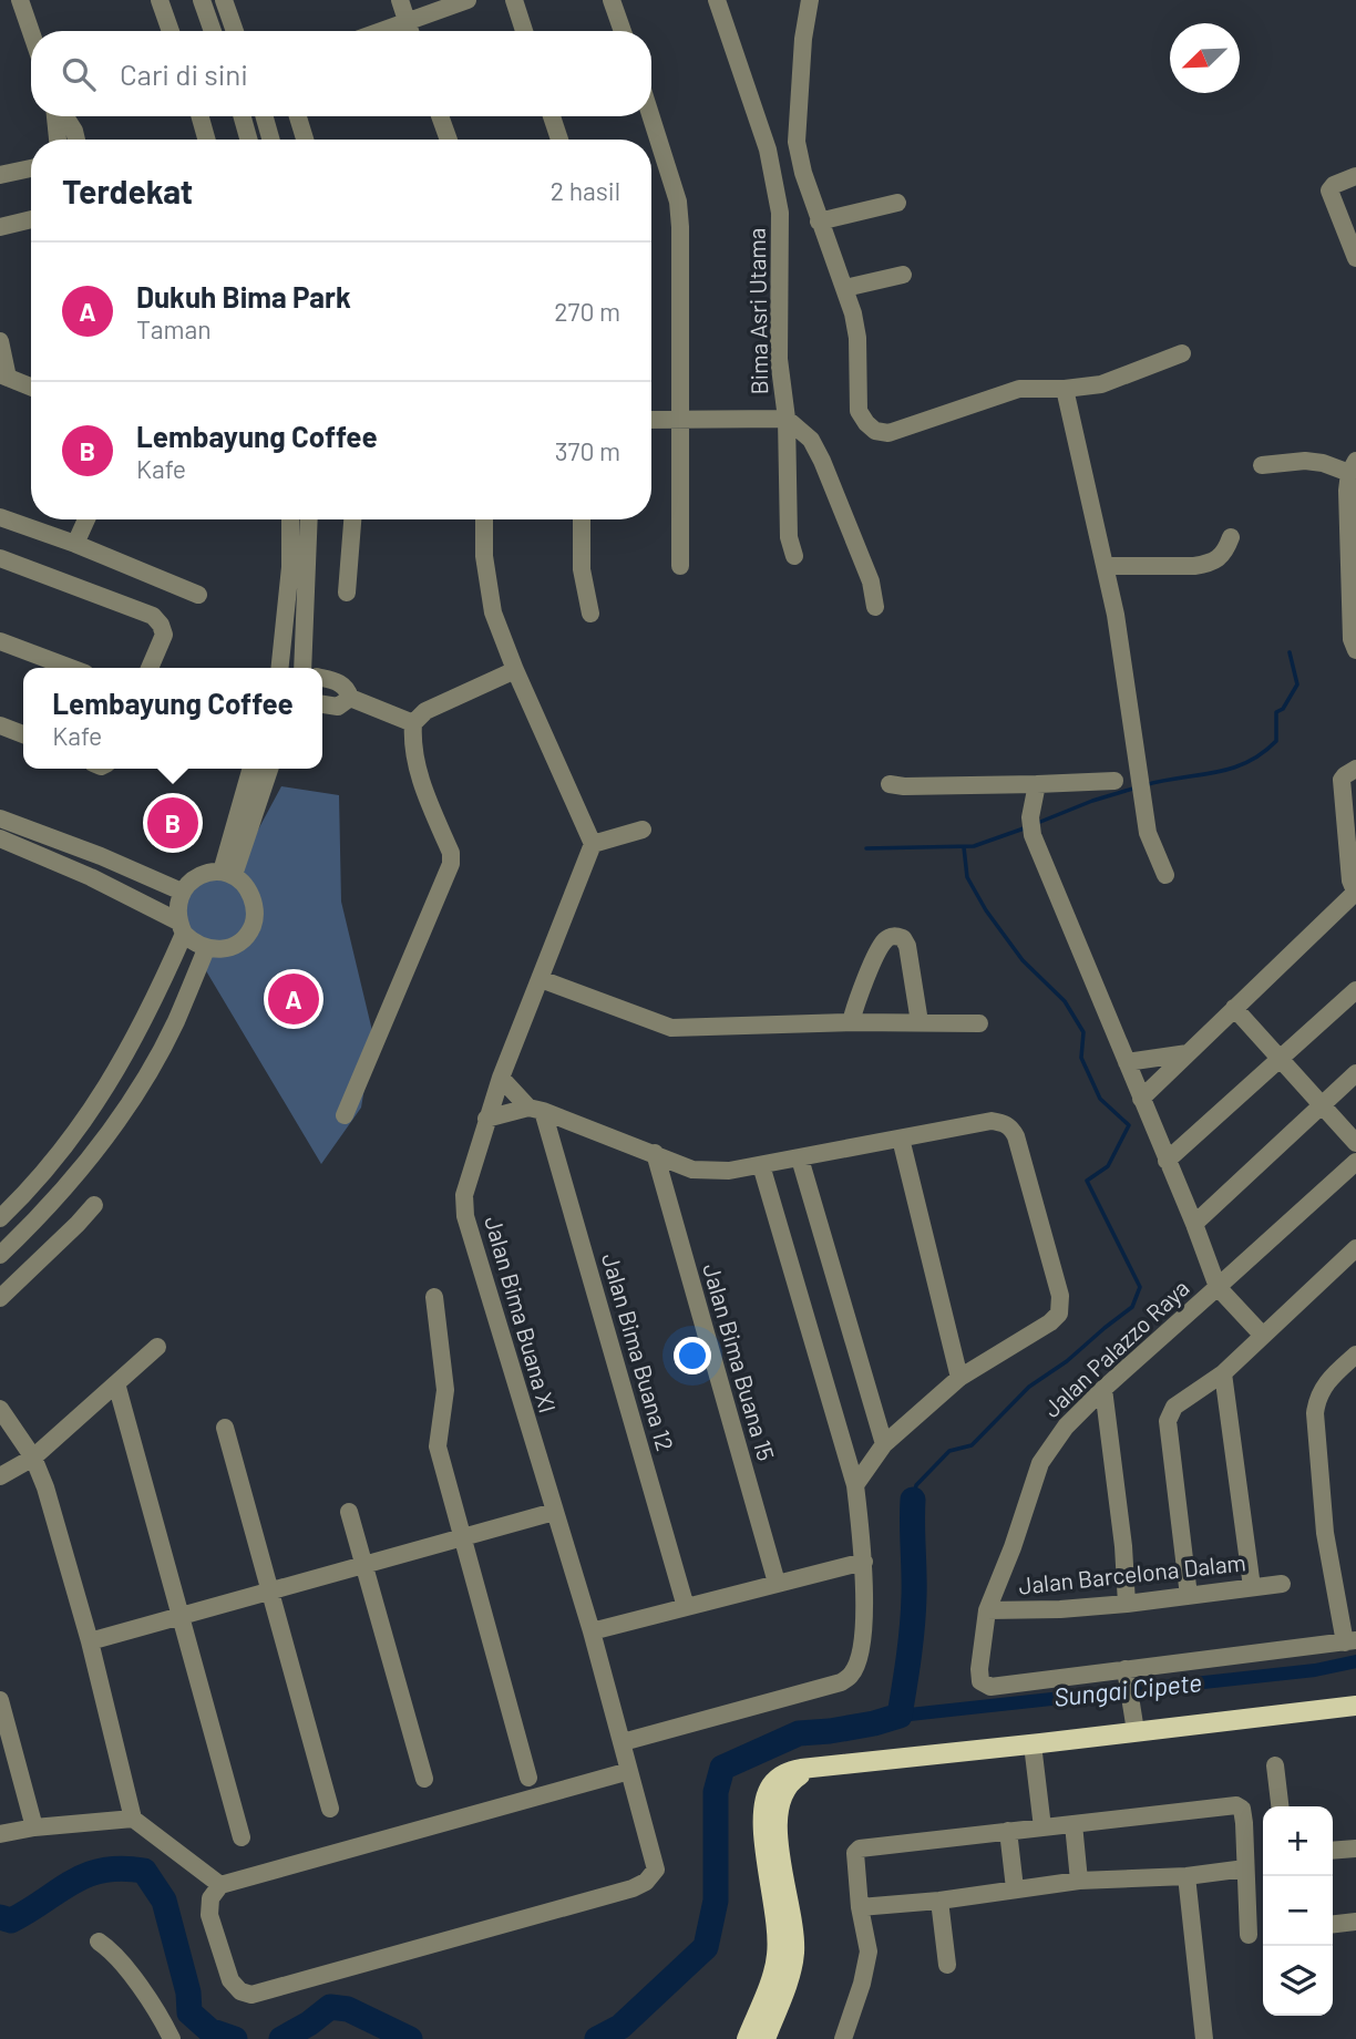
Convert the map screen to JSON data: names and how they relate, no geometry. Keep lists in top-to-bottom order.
{
  "streets": {
    "street": [
      "Bima Asri Utama",
      "Jalan Bima Buana XI",
      "Jalan Palazzo Raya",
      "Jalan Bima Buana 12",
      "Jalan Bima Buana 15",
      "Jalan Barcelona Dalam"
    ]
  },
  "crossings": [
    ["Jalan Palazzo Raya", "Jalan Barcelona Dalam"]
  ],
  "water": ["Sungai Cipete"],
  "north": "bottom left",
  "page": {
    "search": "Cari di sini",
    "heading": ["Terdekat", "2 hasil"],
    "list": [
      {
        "mark": "A",
        "name": "Dukuh Bima Park",
        "note": "Taman",
        "value": "270 m"
      },
      {
        "mark": "B",
        "name": "Lembayung Coffee",
        "note": "Kafe",
        "value": "370 m"
      }
    ],
    "popup": ["Lembayung Coffee", "Kafe"],
    "pins": ["B", "A"],
    "map_buttons": ["+", "−"]
  }
}
